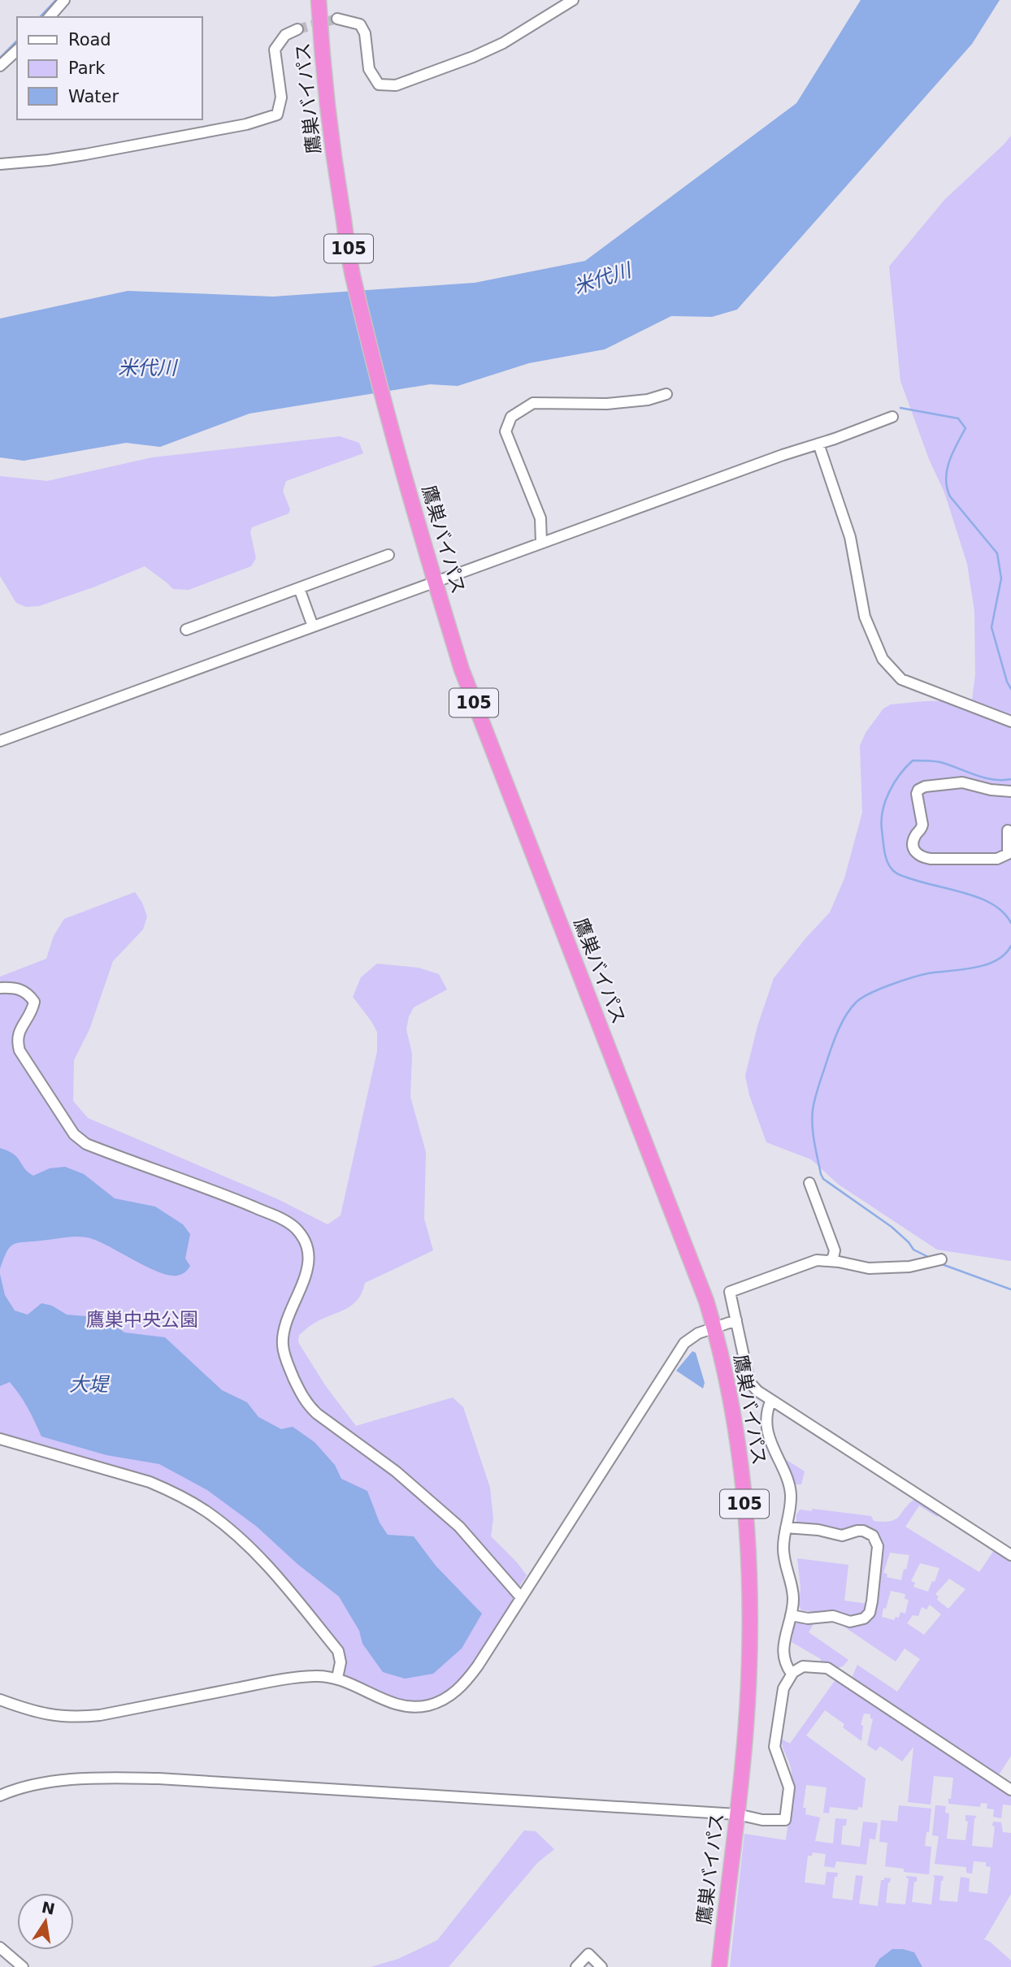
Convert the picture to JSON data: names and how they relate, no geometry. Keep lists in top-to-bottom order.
{
  "streets": {
    "highway": ["鷹巣バイパス", "105"]
  },
  "water": ["米代川", "大堤"],
  "parks": ["鷹巣中央公園"],
  "legend": ["Road", "Park", "Water"],
  "north": "top"
}
